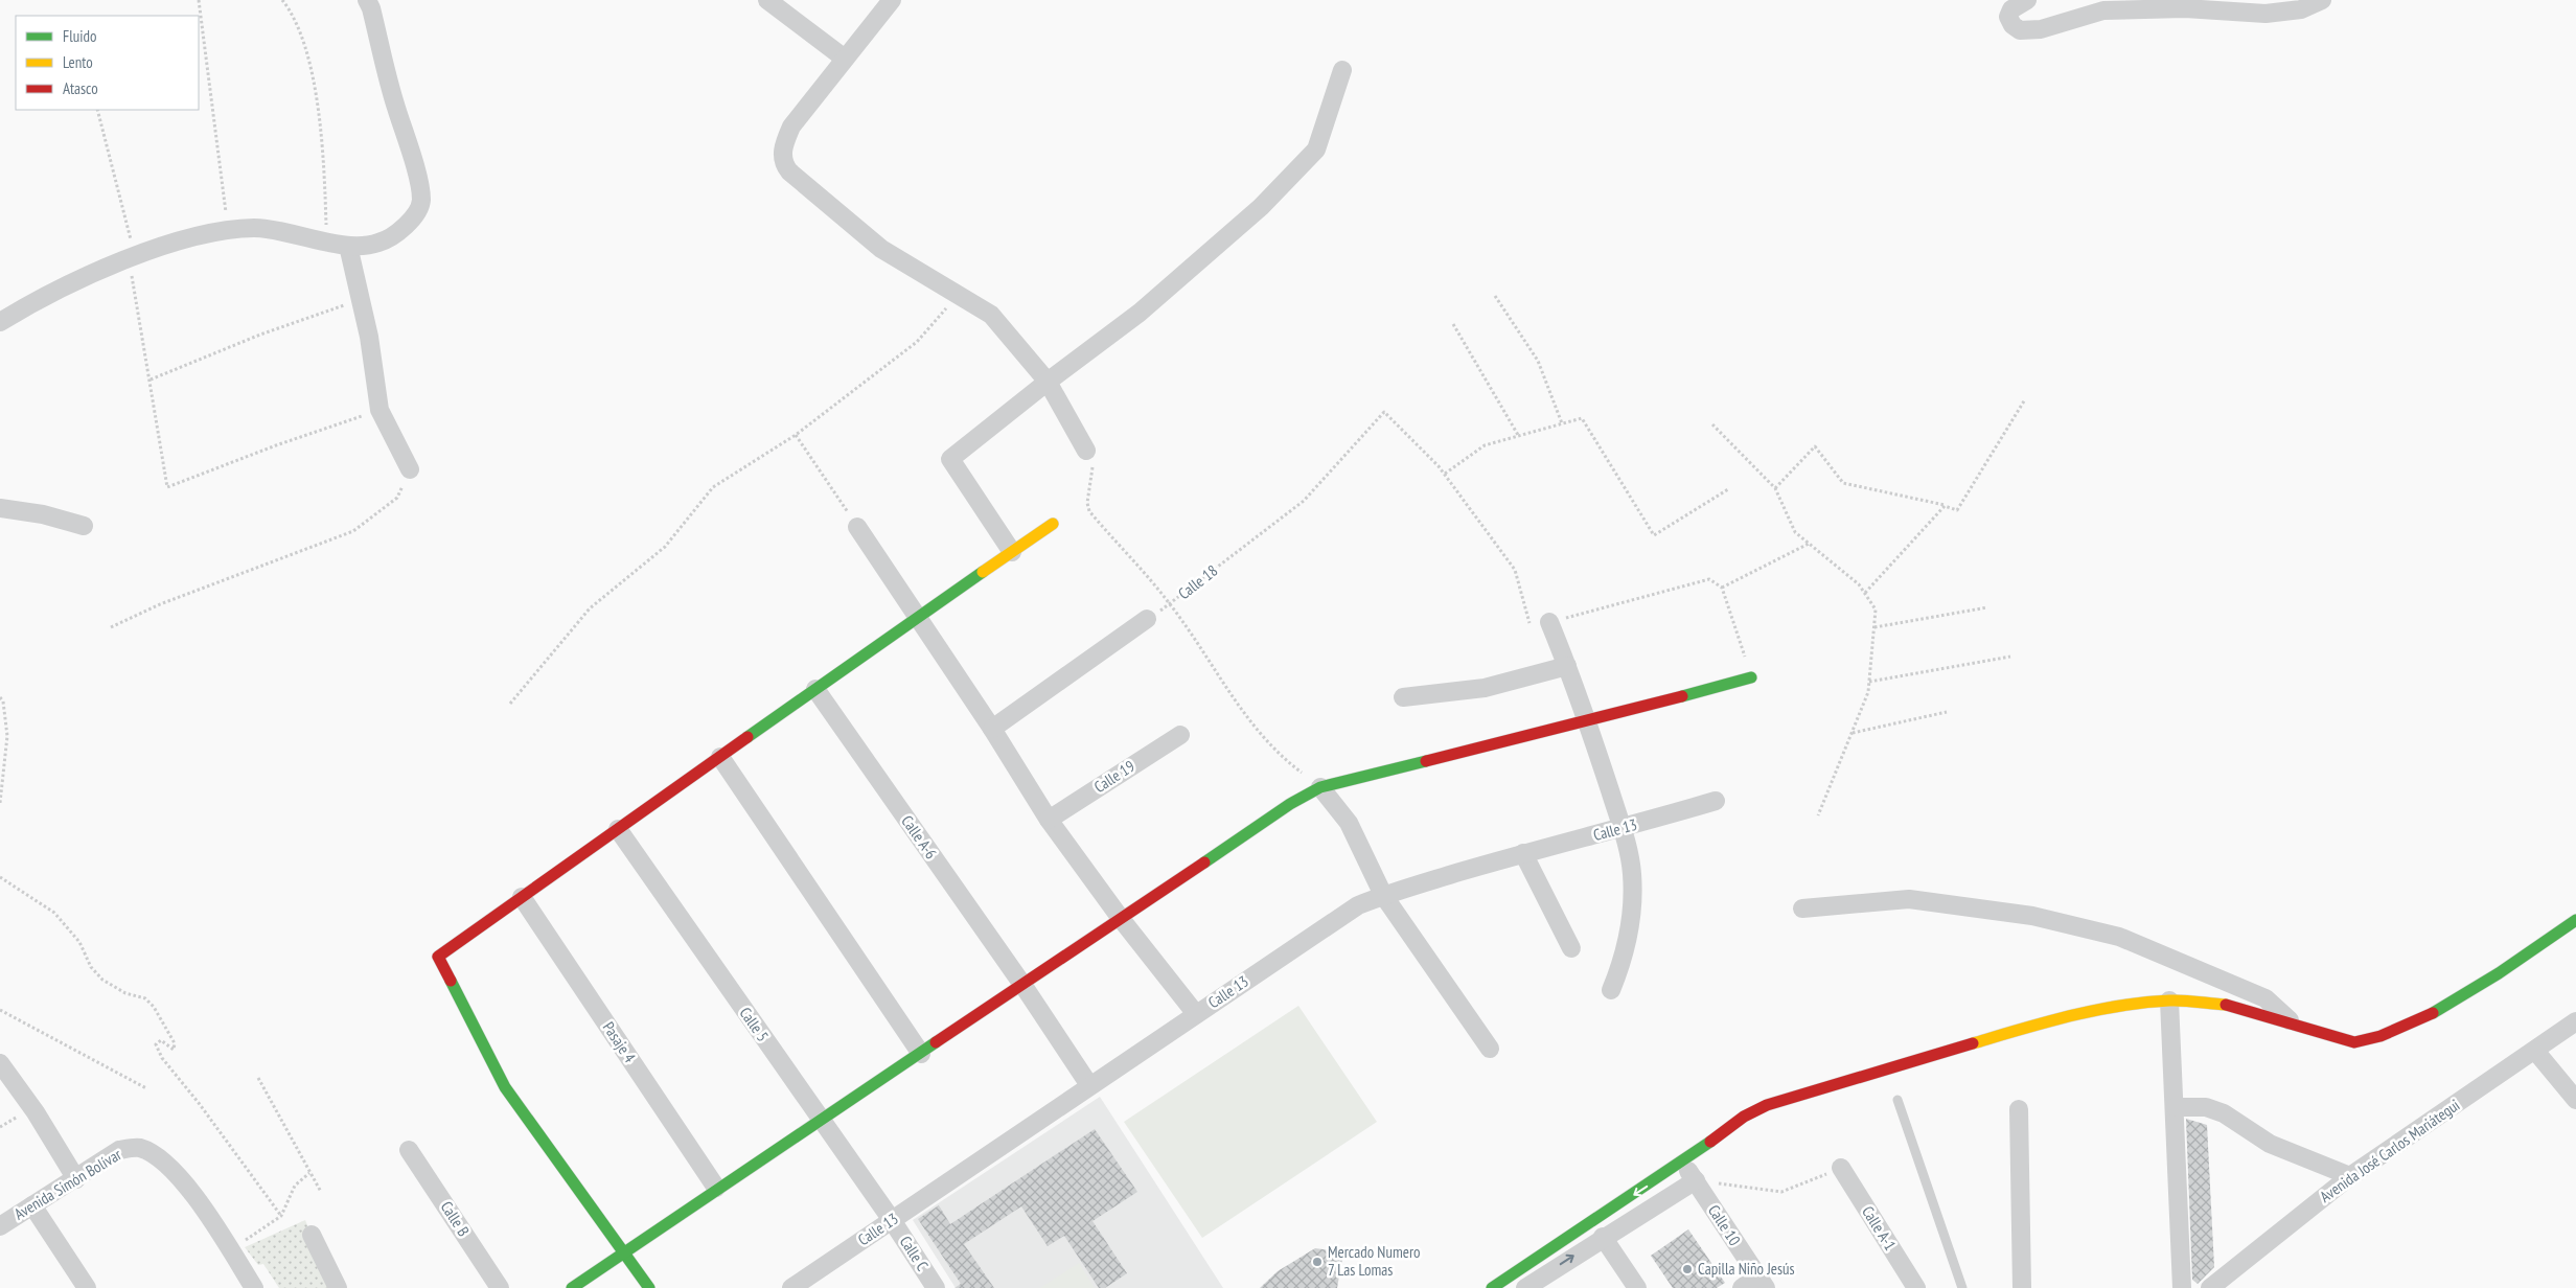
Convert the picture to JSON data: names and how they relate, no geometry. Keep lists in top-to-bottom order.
{
  "streets": {
    "street": [
      "Calle 19",
      "Calle 13",
      "Calle A-6",
      "Calle 5",
      "Pasaje 4",
      "Avenida José Carlos Mariátegui",
      "Avenida Simón Bolívar",
      "Calle B",
      "Calle 10",
      "Calle A-1",
      "Calle C"
    ],
    "path": ["Calle 18"]
  },
  "crossings": [
    ["Calle 13", "Calle A-6"],
    ["Calle 13", "Calle 5"],
    ["Calle 13", "Calle C"],
    ["Calle 5", "Calle C"]
  ],
  "places": ["Mercado Numero 7 Las Lomas", "Capilla Niño Jesús"],
  "legend": ["Fluido", "Lento", "Atasco"]
}
